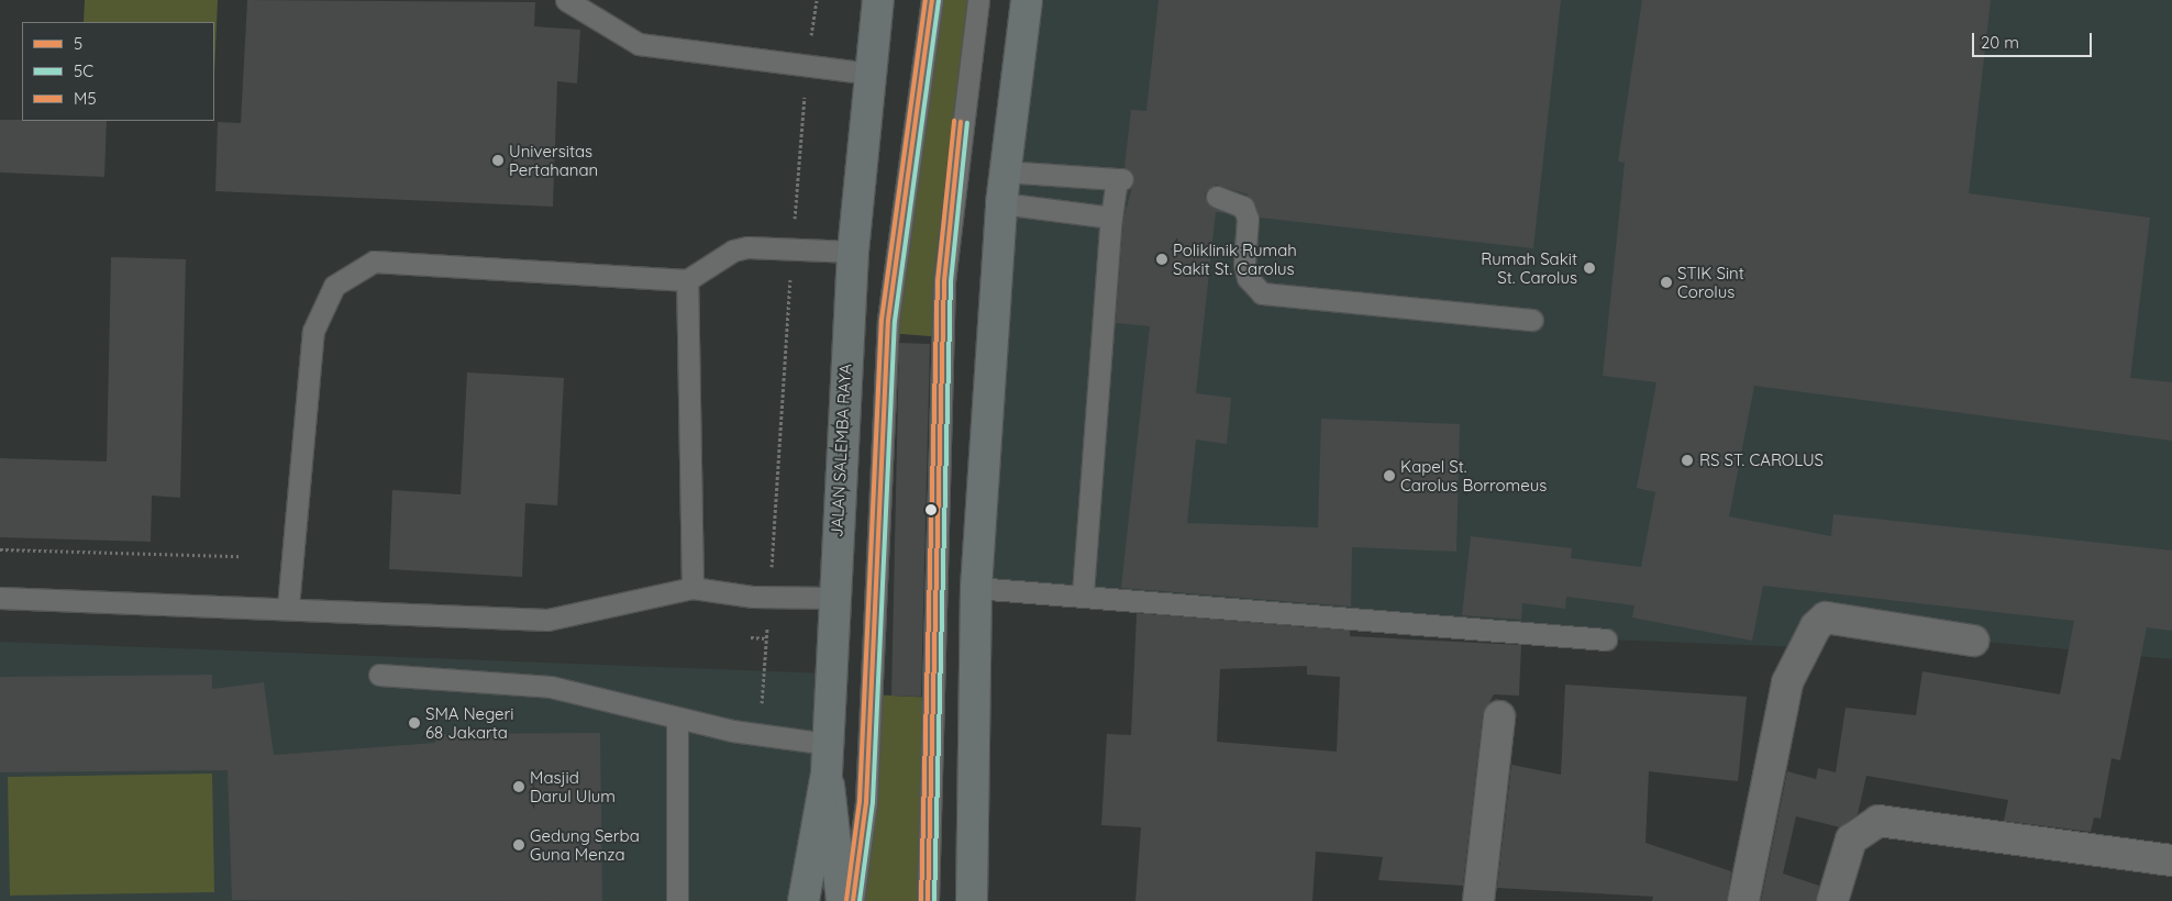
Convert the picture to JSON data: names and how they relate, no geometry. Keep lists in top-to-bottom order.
{
  "streets": {
    "main road": ["JALAN SALEMBA RAYA"]
  },
  "places": [
    "Universitas Pertahanan",
    "Poliklinik Rumah Sakit St. Carolus",
    "Rumah Sakit St. Carolus",
    "STIK Sint Corolus",
    "RS ST. CAROLUS",
    "Kapel St. Carolus Borromeus",
    "SMA Negeri 68 Jakarta",
    "Masjid Darul Ulum",
    "Gedung Serba Guna Menza"
  ],
  "lines": ["transit line 5", "transit line M5", "transit line 5C"],
  "legend": ["5", "5C", "M5"],
  "scale_bar": "20 m"
}
